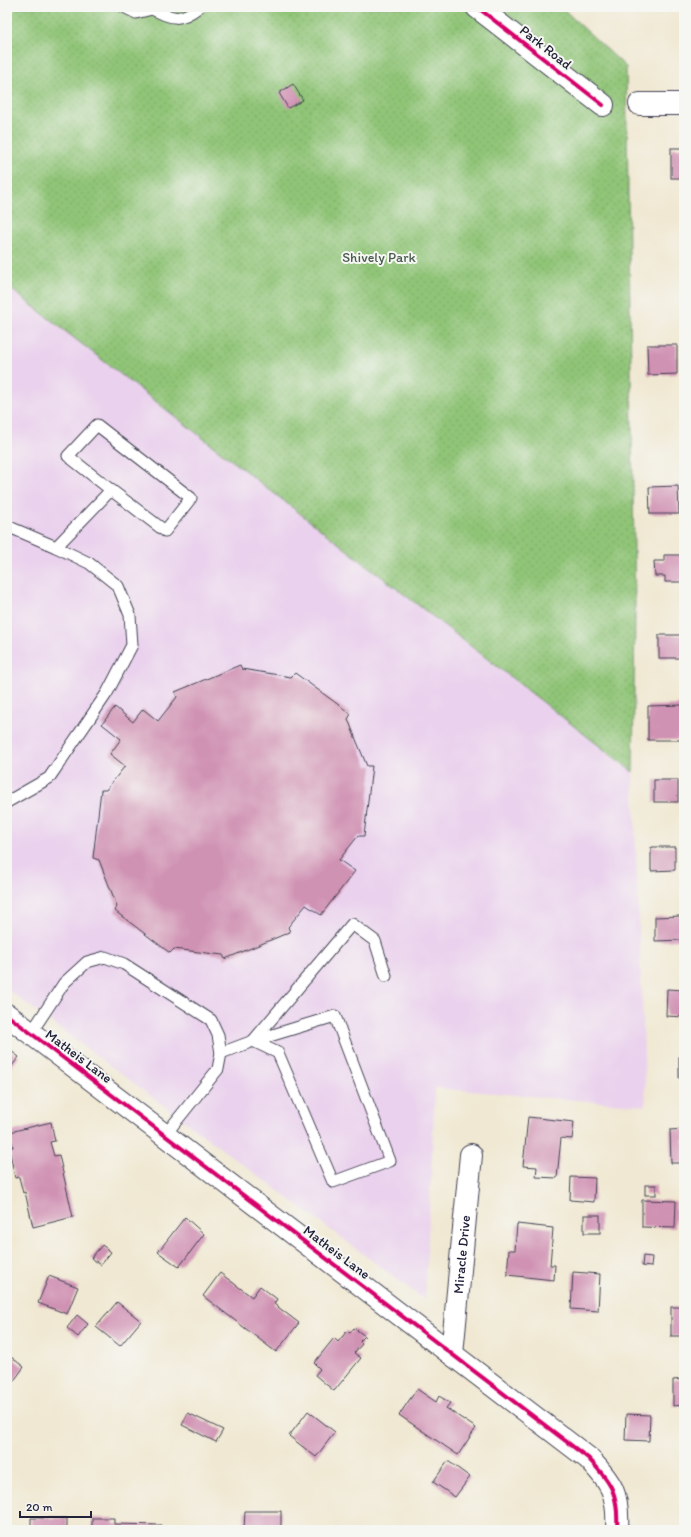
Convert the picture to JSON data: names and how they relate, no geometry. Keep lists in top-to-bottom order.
{
  "streets": {
    "street": ["Park Road", "Matheis Lane", "Miracle Drive"]
  },
  "crossings": [
    ["Matheis Lane", "Miracle Drive"]
  ],
  "parks": ["Shively Park"],
  "scale_bar": "20 m"
}
